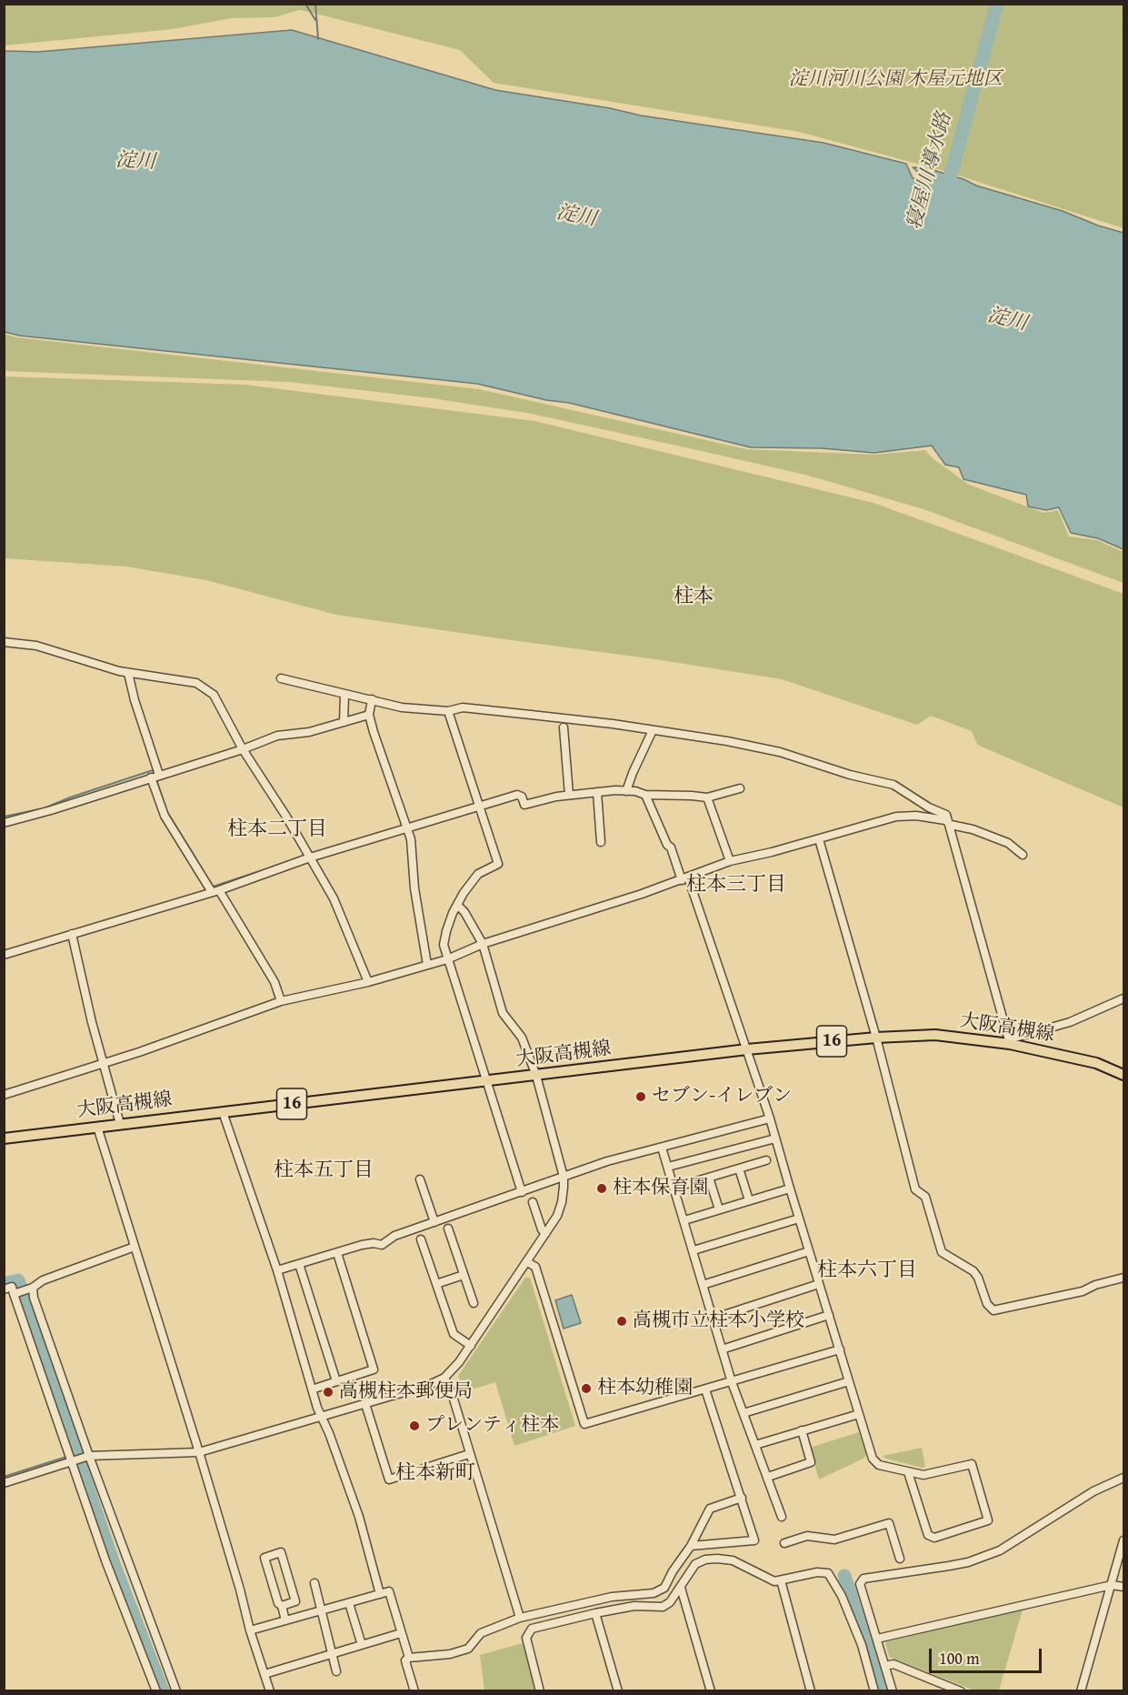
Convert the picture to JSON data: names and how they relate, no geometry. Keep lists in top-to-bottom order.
{
  "streets": {
    "main road": ["大阪高槻線", "16"]
  },
  "districts": [
    "柱本",
    "柱本二丁目",
    "柱本三丁目",
    "柱本五丁目",
    "柱本六丁目",
    "柱本新町"
  ],
  "water": ["淀川", "寝屋川導水路"],
  "parks": ["淀川河川公園 木屋元地区"],
  "places": [
    "セブン-イレブン",
    "柱本保育園",
    "高槻市立柱本小学校",
    "柱本幼稚園",
    "高槻柱本郵便局",
    "プレンティ柱本"
  ],
  "scale_bar": "100 m"
}
